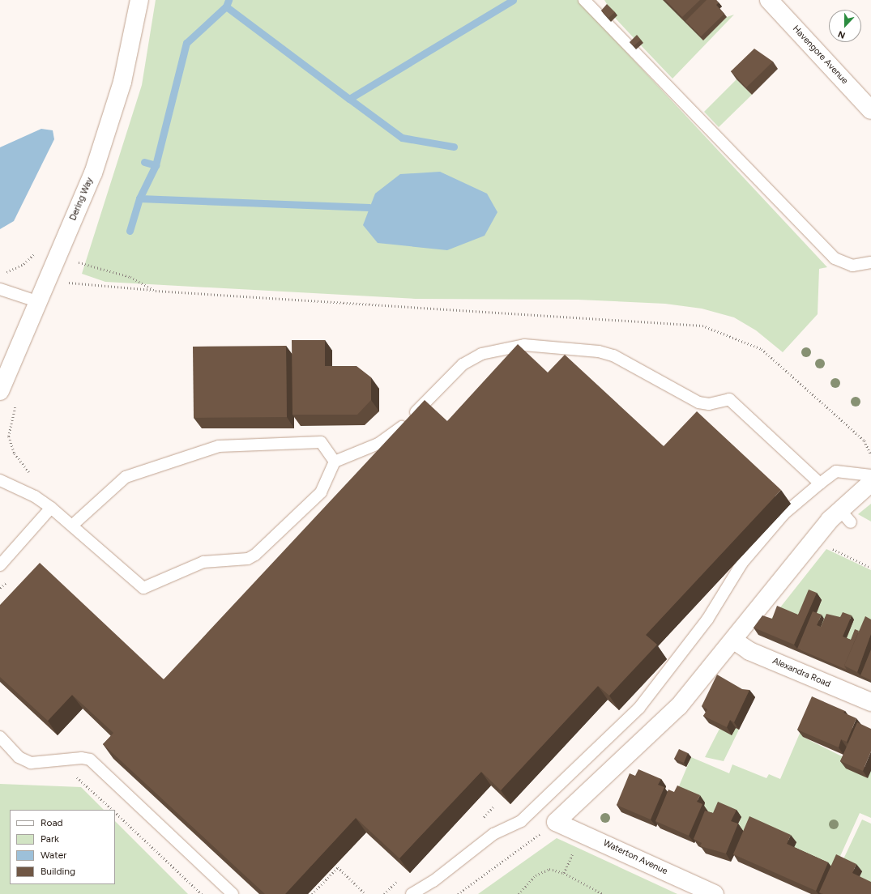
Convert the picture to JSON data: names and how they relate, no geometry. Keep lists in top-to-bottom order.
{
  "streets": {
    "street": [
      "Havengore Avenue",
      "Dering Way",
      "Alexandra Road",
      "Waterton Avenue"
    ]
  },
  "legend": [
    "Road",
    "Park",
    "Water",
    "Building"
  ],
  "north": "bottom"
}
